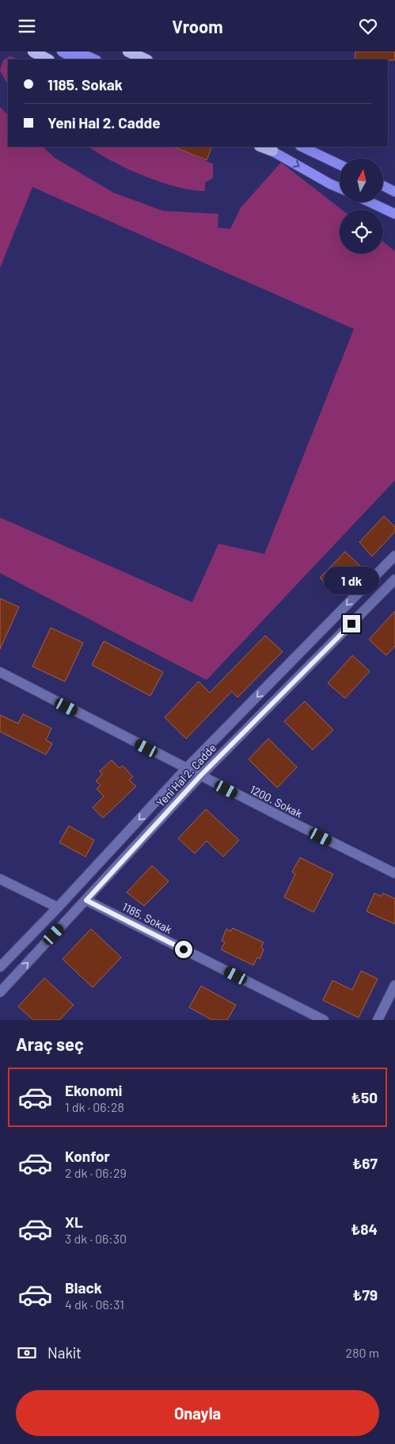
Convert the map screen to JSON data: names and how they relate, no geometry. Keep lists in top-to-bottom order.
{
  "streets": {
    "street": ["Yeni Hal 2. Cadde", "1200. Sokak", "1185. Sokak"]
  },
  "crossings": [
    ["Yeni Hal 2. Cadde", "1200. Sokak"],
    ["Yeni Hal 2. Cadde", "1185. Sokak"]
  ],
  "north": "top",
  "page": {
    "header": "Vroom",
    "banner": ["1185. Sokak", "Yeni Hal 2. Cadde"],
    "bubble": "1 dk",
    "heading": "Araç seç",
    "list": [
      {
        "name": "Ekonomi",
        "note": "1 dk · 06:28",
        "value": "₺50"
      },
      {
        "name": "Konfor",
        "note": "2 dk · 06:29",
        "value": "₺67"
      },
      {
        "name": "XL",
        "note": "3 dk · 06:30",
        "value": "₺84"
      },
      {
        "name": "Black",
        "note": "4 dk · 06:31",
        "value": "₺79"
      }
    ],
    "pay": ["Nakit", "280 m"],
    "buttons": "Onayla"
  }
}
